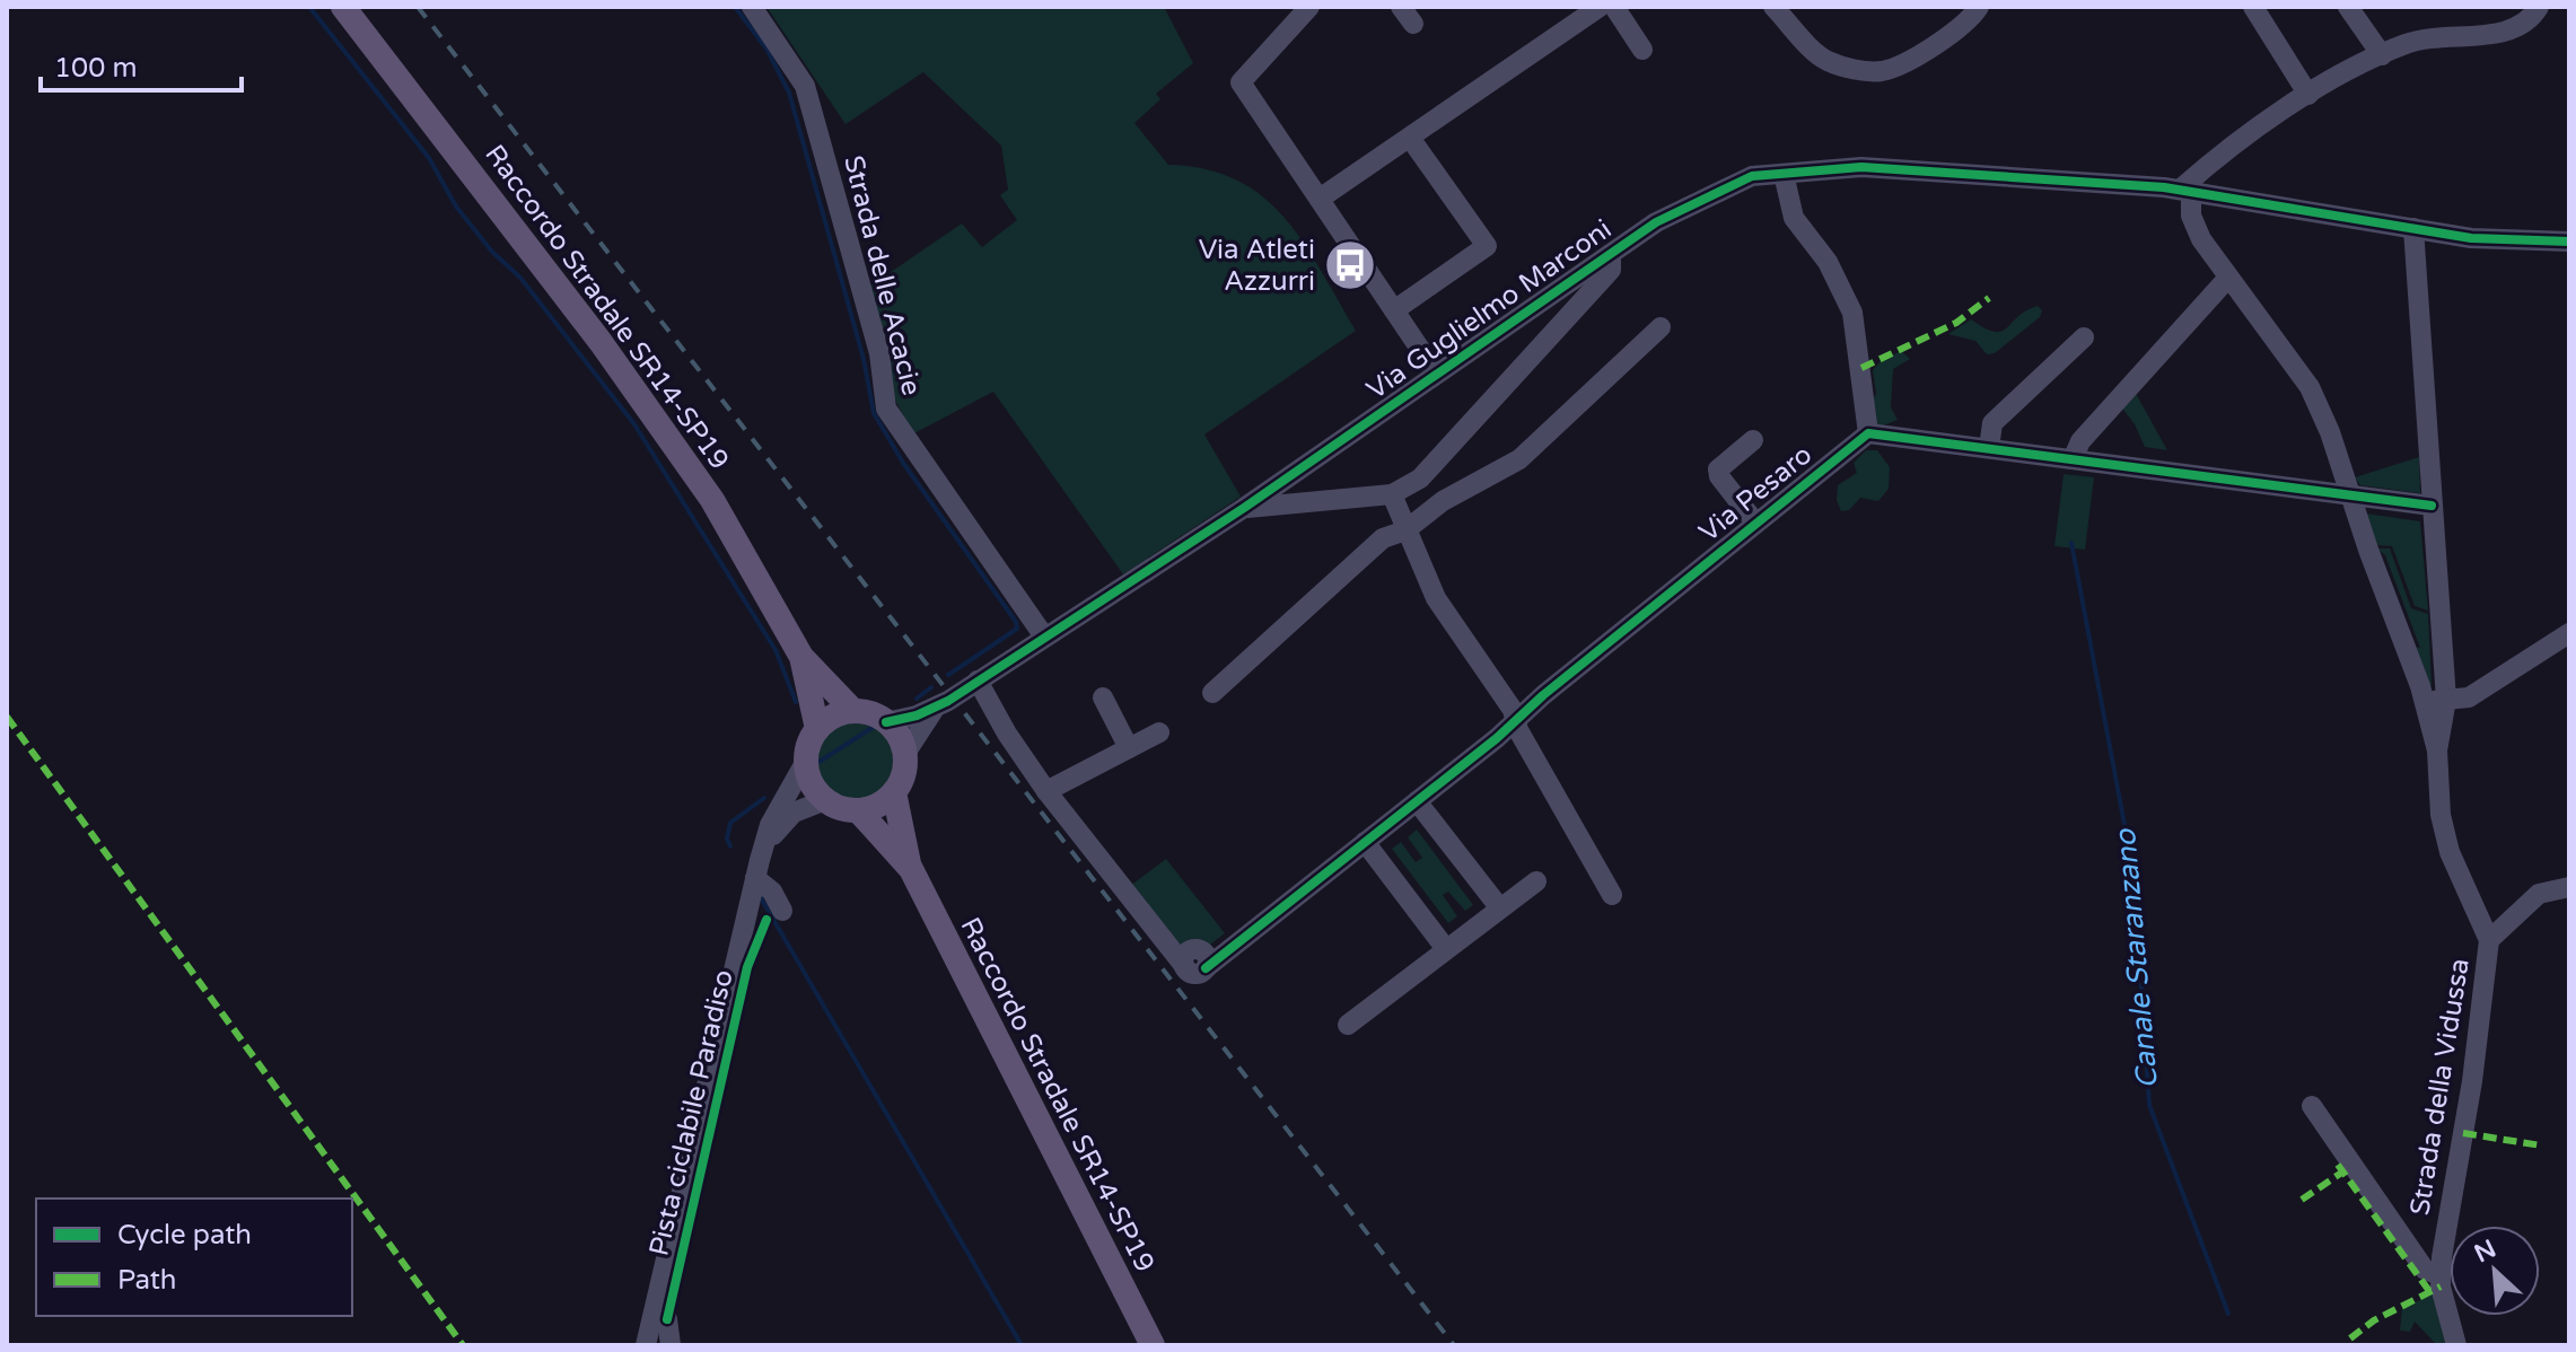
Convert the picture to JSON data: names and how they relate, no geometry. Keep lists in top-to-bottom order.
{
  "streets": {
    "main road": ["Raccordo Stradale SR14-SP19"],
    "street": [
      "Strada delle Acacie",
      "Via Guglielmo Marconi",
      "Via Pesaro",
      "Strada della Vidussa"
    ],
    "cycle path": ["Pista ciclabile Paradiso"]
  },
  "crossings": [
    ["Strada delle Acacie", "Via Guglielmo Marconi"],
    ["Raccordo Stradale SR14-SP19", "Via Guglielmo Marconi"],
    ["Via Guglielmo Marconi", "Strada della Vidussa"]
  ],
  "water": ["Canale Staranzano"],
  "places": {
    "bus stop": ["Via Atleti Azzurri"]
  },
  "legend": ["Cycle path", "Path"],
  "scale_bar": "100 m",
  "north": "top left"
}
